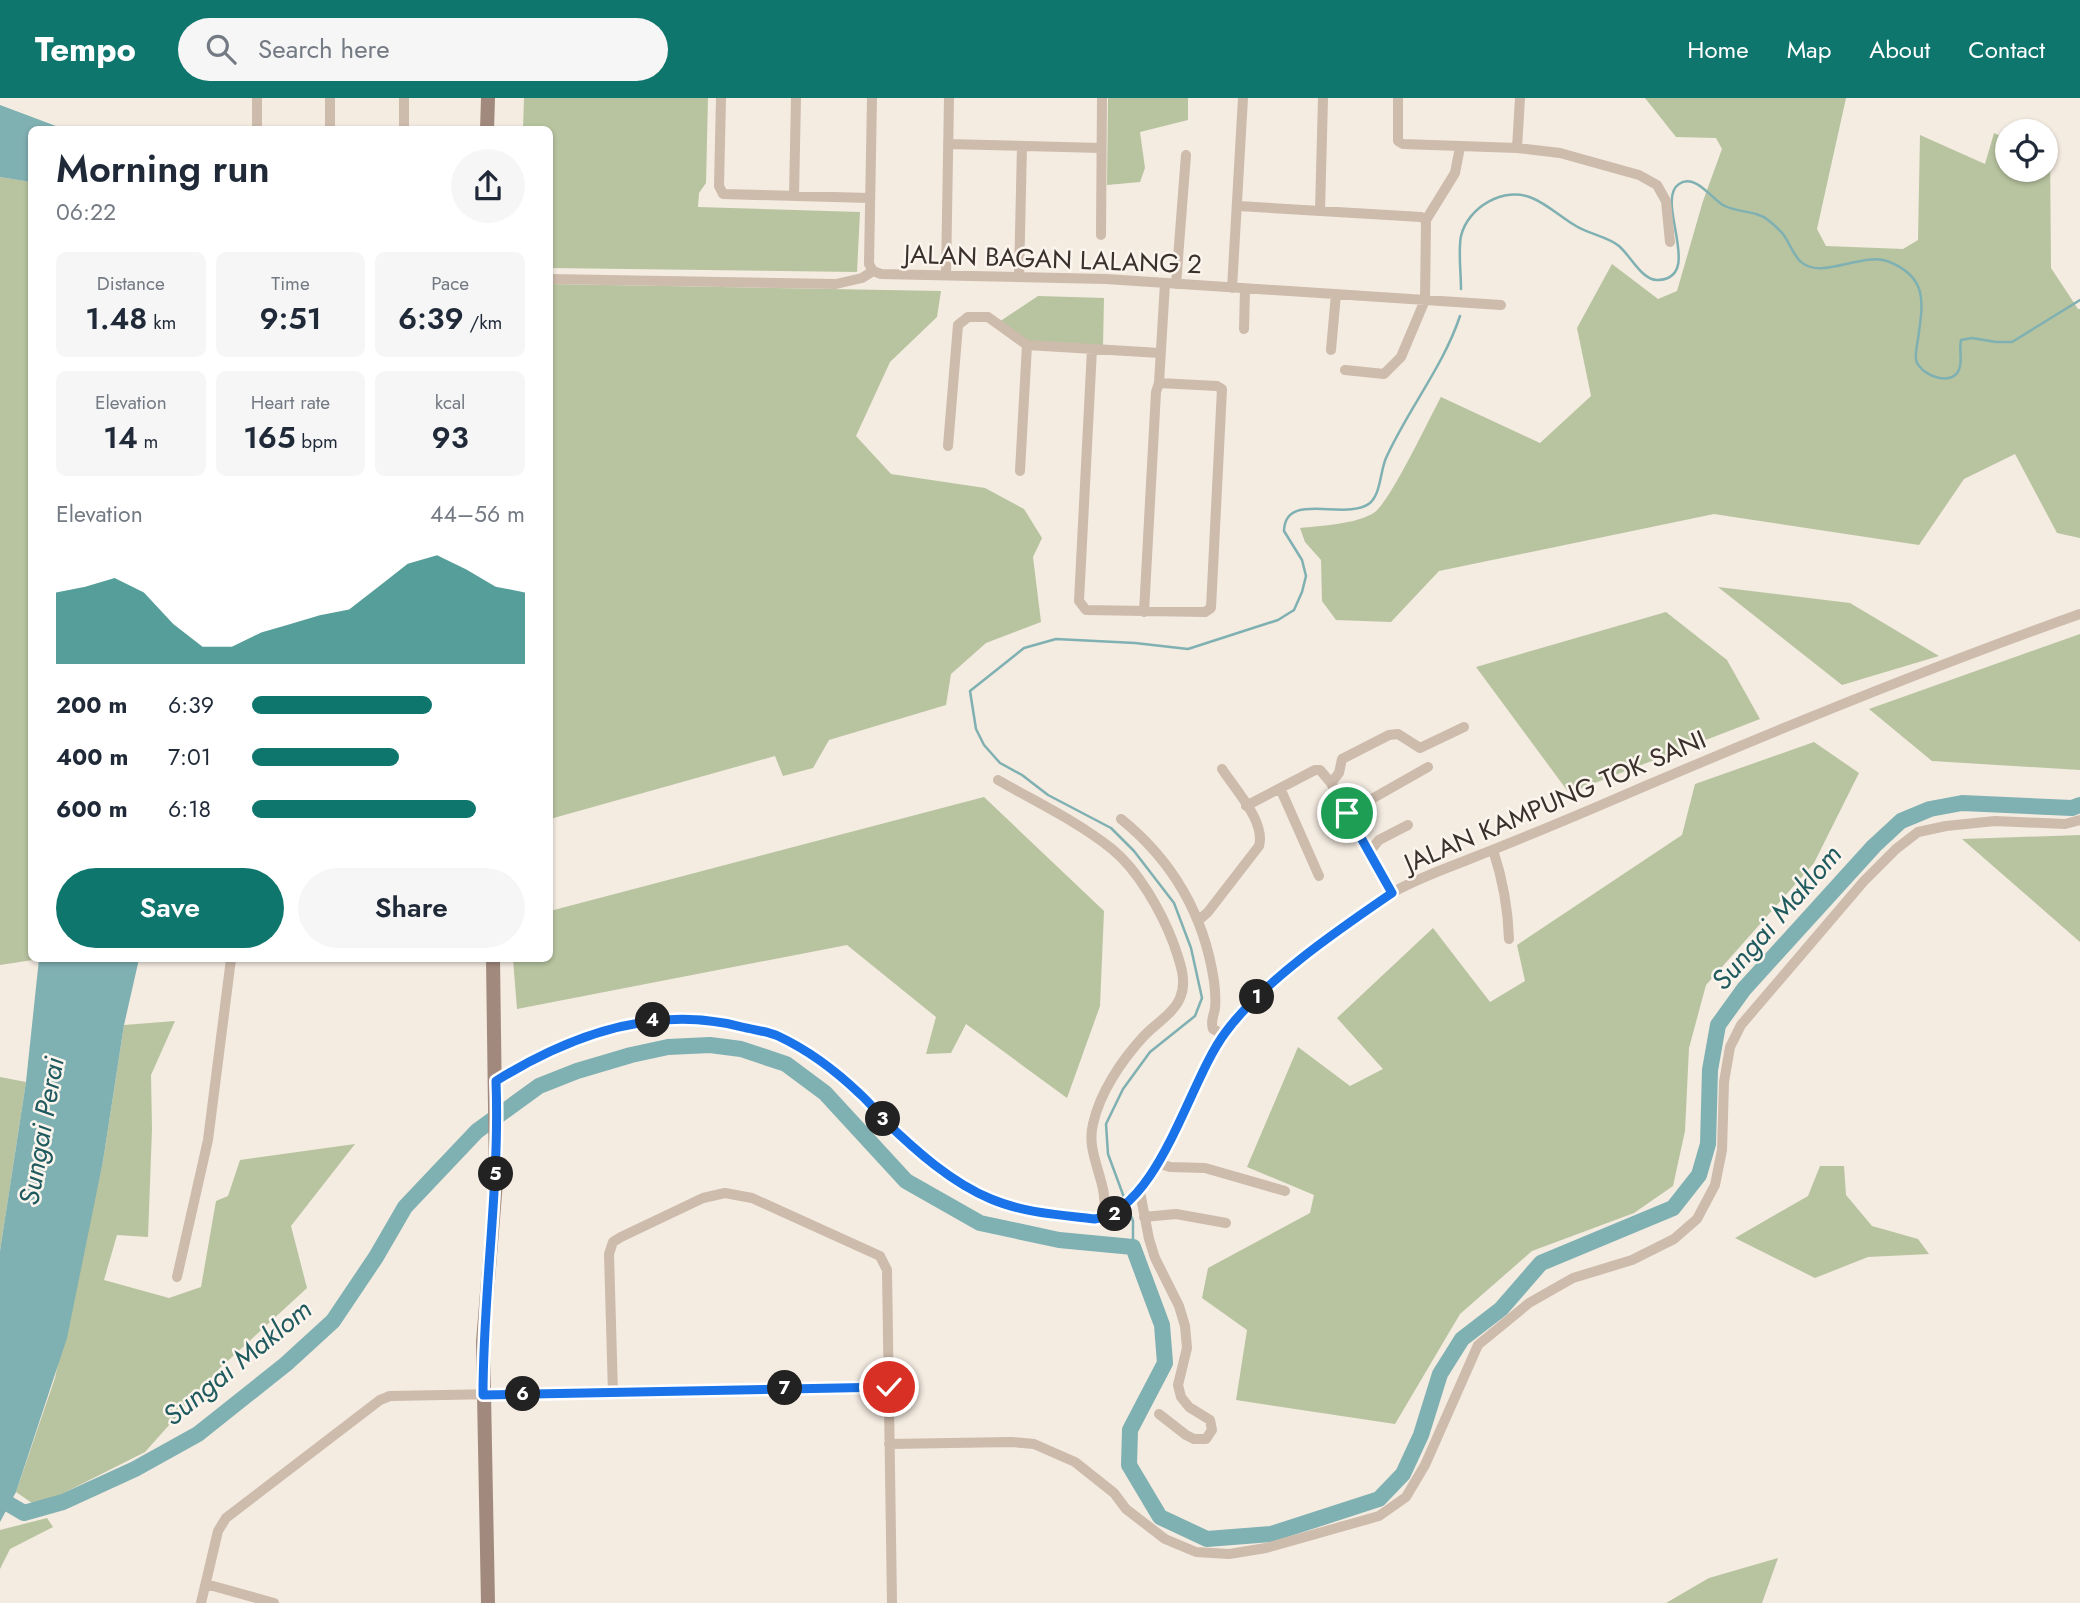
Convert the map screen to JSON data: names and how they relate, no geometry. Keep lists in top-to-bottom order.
{
  "streets": {
    "street": ["JALAN BAGAN LALANG 2", "JALAN KAMPUNG TOK SANI"]
  },
  "water": ["Sungai Maklom", "Sungai Perai"],
  "page": {
    "header": "Tempo",
    "search": "Search here",
    "nav": [
      "Home",
      "Map",
      "About",
      "Contact"
    ],
    "heading": ["Morning run", "06:22"],
    "stats": [
      ["Distance", "1.48 km"],
      ["Time", "9:51"],
      ["Pace", "6:39 /km"],
      ["Elevation", "14 m"],
      ["Heart rate", "165 bpm"],
      ["kcal", "93"]
    ],
    "chart": ["Elevation", "44–56 m"],
    "list": [
      {
        "name": "200 m",
        "note": "6:39"
      },
      {
        "name": "400 m",
        "note": "7:01"
      },
      {
        "name": "600 m",
        "note": "6:18"
      }
    ],
    "buttons": ["Save", "Share"],
    "pins": [
      "1",
      "4",
      "3",
      "5",
      "2",
      "7",
      "6"
    ]
  }
}
